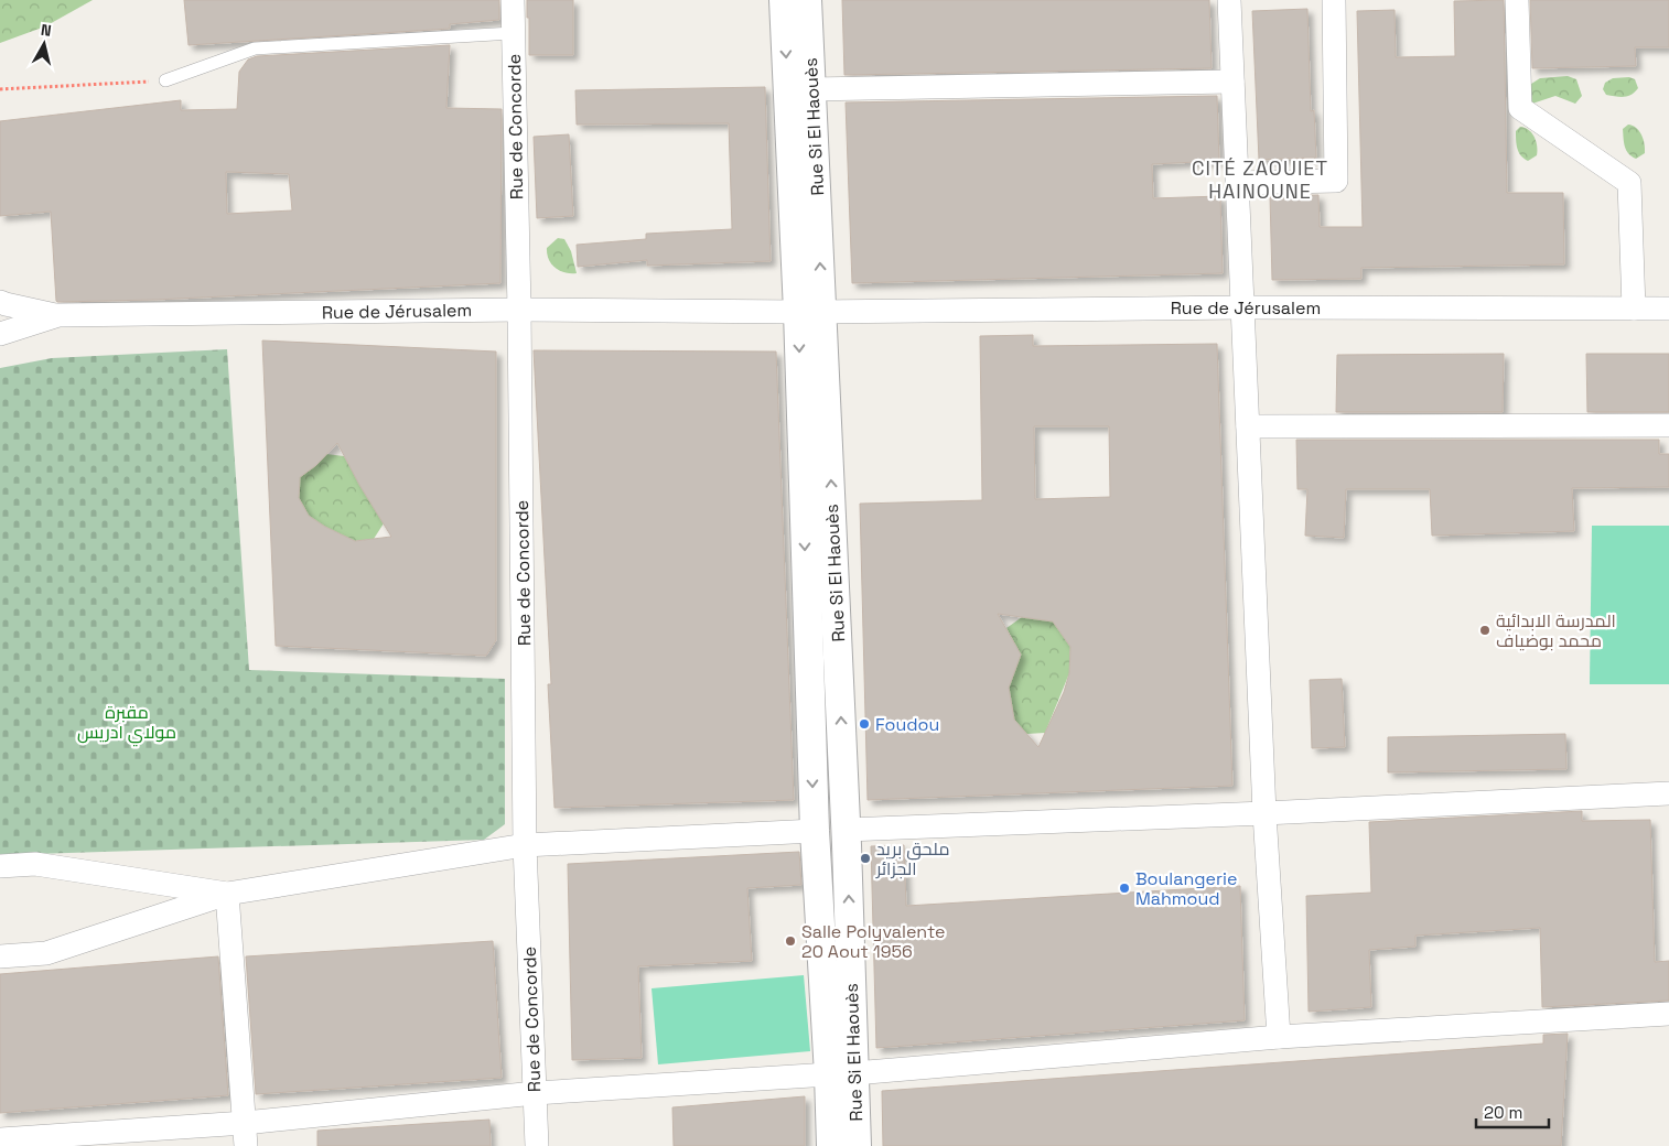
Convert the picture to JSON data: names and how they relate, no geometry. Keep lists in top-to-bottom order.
{
  "streets": {
    "street": ["Rue de Concorde", "Rue Si El Haouès", "Rue de Jérusalem"]
  },
  "crossings": [
    ["Rue de Concorde", "Rue de Jérusalem"],
    ["Rue Si El Haouès", "Rue de Jérusalem"]
  ],
  "districts": ["CITÉ ZAOUIET HAINOUNE"],
  "parks": ["مقبرة مولاي ادريس"],
  "places": [
    "المدرسة الابدائية محمد بوضياف",
    "Foudou",
    "ملحق بريد الجزائر",
    "Boulangerie Mahmoud",
    "Salle Polyvalente 20 Aout 1956"
  ],
  "scale_bar": "20 m",
  "north": "top"
}
